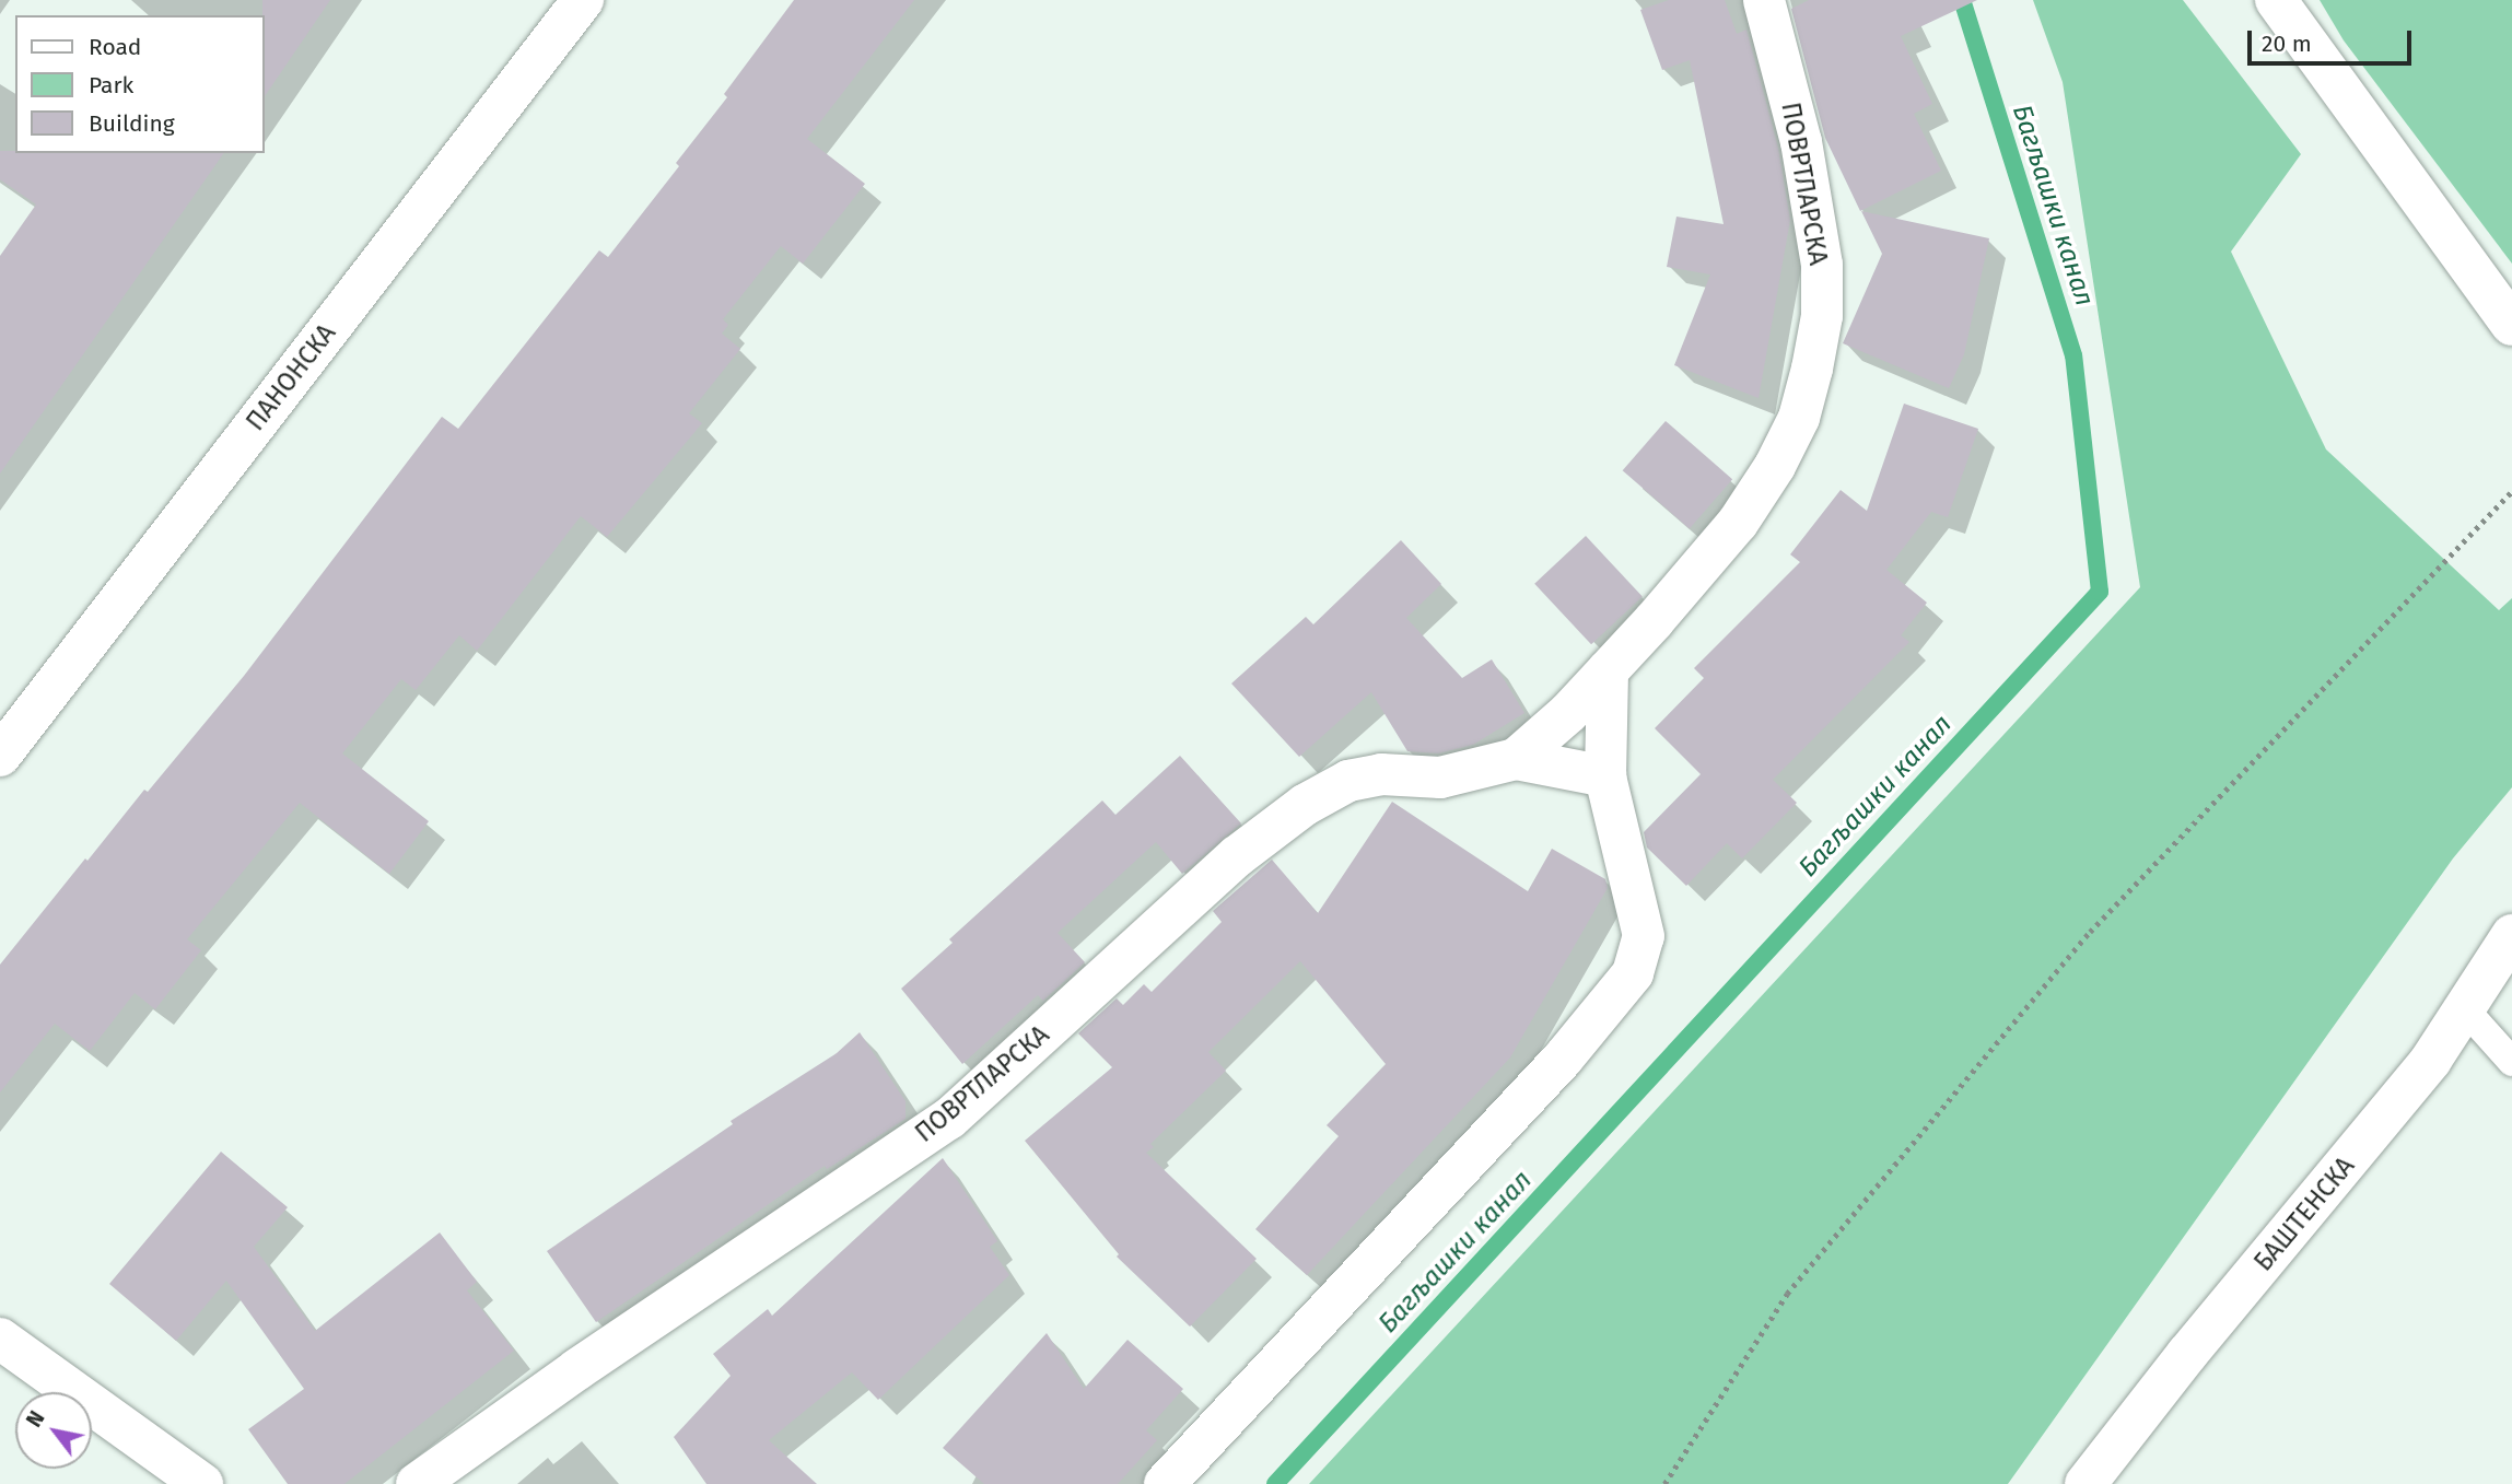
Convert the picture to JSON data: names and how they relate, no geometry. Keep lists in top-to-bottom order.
{
  "streets": {
    "street": ["ПОВРТЛАРСКА", "ПАНОНСКА", "БАШТЕНСКА"]
  },
  "water": ["Багљашки канал"],
  "legend": ["Road", "Park", "Building"],
  "scale_bar": "20 m",
  "north": "top left"
}
